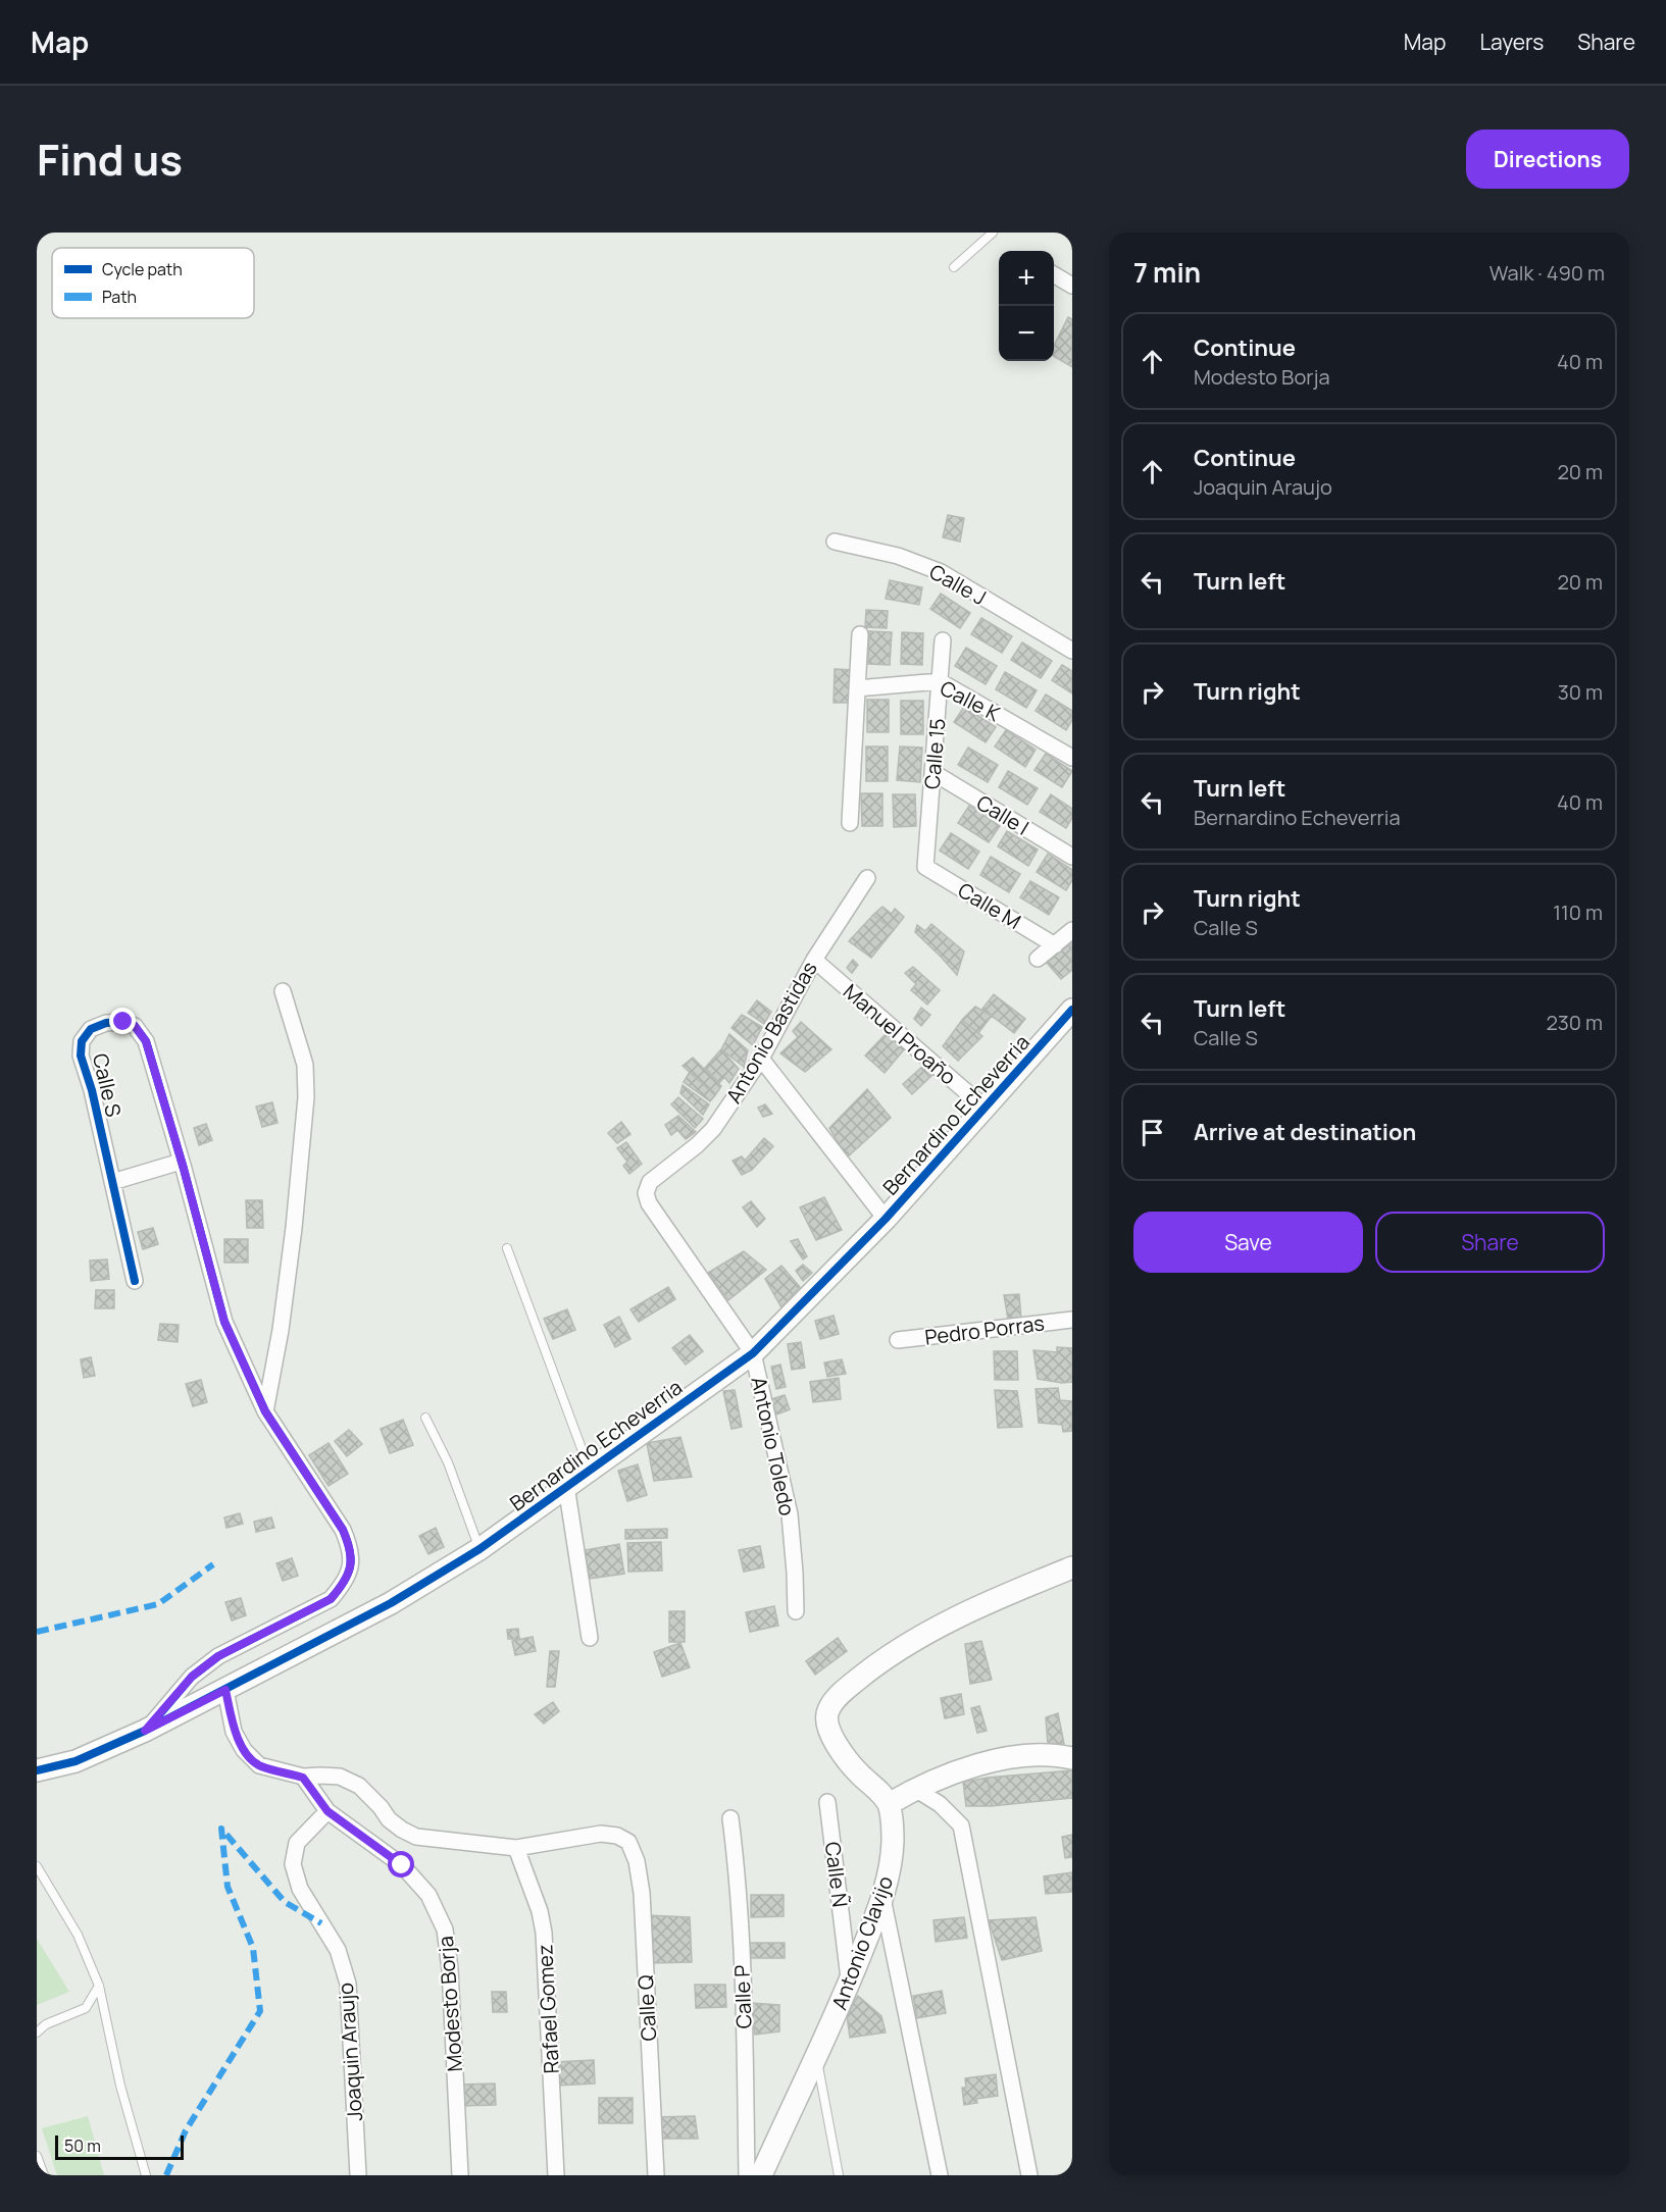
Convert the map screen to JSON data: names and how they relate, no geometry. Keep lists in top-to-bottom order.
{
  "streets": {
    "street": [
      "Calle J",
      "Calle K",
      "Calle 15",
      "Calle I",
      "Calle M",
      "Antonio Bastidas",
      "Manuel Proaño",
      "Calle S",
      "Bernardino Echeverria",
      "Pedro Porras",
      "Antonio Toledo",
      "Calle Ñ",
      "Antonio Clavijo",
      "Calle P",
      "Modesto Borja",
      "Calle Q",
      "Rafael Gomez",
      "Joaquin Araujo"
    ]
  },
  "crossings": [
    ["Calle K", "Calle 15"],
    ["Calle 15", "Calle I"],
    ["Calle 15", "Calle M"],
    ["Antonio Bastidas", "Manuel Proaño"],
    ["Antonio Bastidas", "Antonio Toledo"],
    ["Manuel Proaño", "Bernardino Echeverria"],
    ["Calle S", "Bernardino Echeverria"],
    ["Bernardino Echeverria", "Antonio Toledo"],
    ["Calle Ñ", "Antonio Clavijo"],
    ["Modesto Borja", "Joaquin Araujo"],
    ["Calle Q", "Rafael Gomez"]
  ],
  "legend": ["Cycle path", "Path"],
  "scale_bar": "50 m",
  "page": {
    "header": "Map",
    "nav": ["Map", "Layers", "Share"],
    "title": "Find us",
    "buttons": [
      "Directions",
      ["Save", "Share"]
    ],
    "heading": ["7 min", "Walk · 490 m"],
    "map_buttons": ["+", "−"],
    "list": [
      ["Continue", "Modesto Borja", "40 m"],
      ["Continue", "Joaquin Araujo", "20 m"],
      ["Turn left", "20 m"],
      ["Turn right", "30 m"],
      ["Turn left", "Bernardino Echeverria", "40 m"],
      ["Turn right", "Calle S", "110 m"],
      ["Turn left", "Calle S", "230 m"],
      "Arrive at destination"
    ],
    "scale": "50 m"
  }
}
